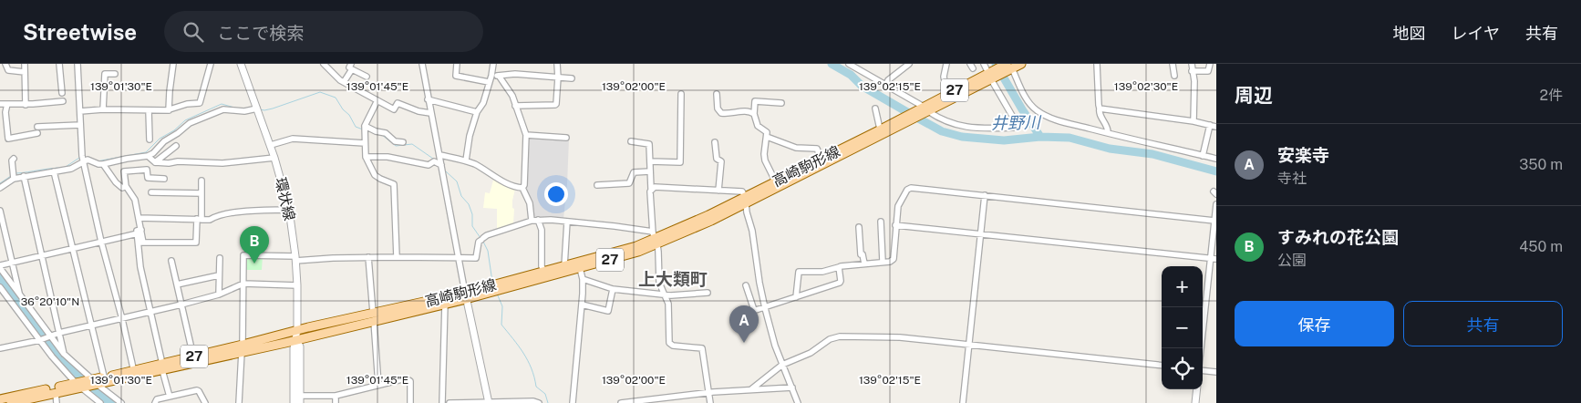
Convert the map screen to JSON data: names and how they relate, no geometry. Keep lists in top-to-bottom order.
{
  "streets": {
    "main road": ["27", "高崎駒形線"],
    "street": ["環状線"]
  },
  "crossings": [
    ["27", "高崎駒形線"],
    ["高崎駒形線", "環状線"]
  ],
  "districts": ["上大類町"],
  "water": ["井野川"],
  "page": {
    "header": "Streetwise",
    "search": "ここで検索",
    "nav": ["地図", "レイヤ", "共有"],
    "heading": ["周辺", "2件"],
    "list": [
      {
        "mark": "A",
        "name": "安楽寺",
        "note": "寺社",
        "value": "350 m"
      },
      {
        "mark": "B",
        "name": "すみれの花公園",
        "note": "公園",
        "value": "450 m"
      }
    ],
    "pins": ["B", "A"],
    "map_buttons": ["+", "−"],
    "buttons": ["保存", "共有"]
  },
  "coordinates": [
    "139°01'30\"E",
    "139°01'45\"E",
    "139°02'00\"E",
    "139°02'15\"E",
    "139°02'30\"E",
    "36°20'10\"N"
  ]
}
